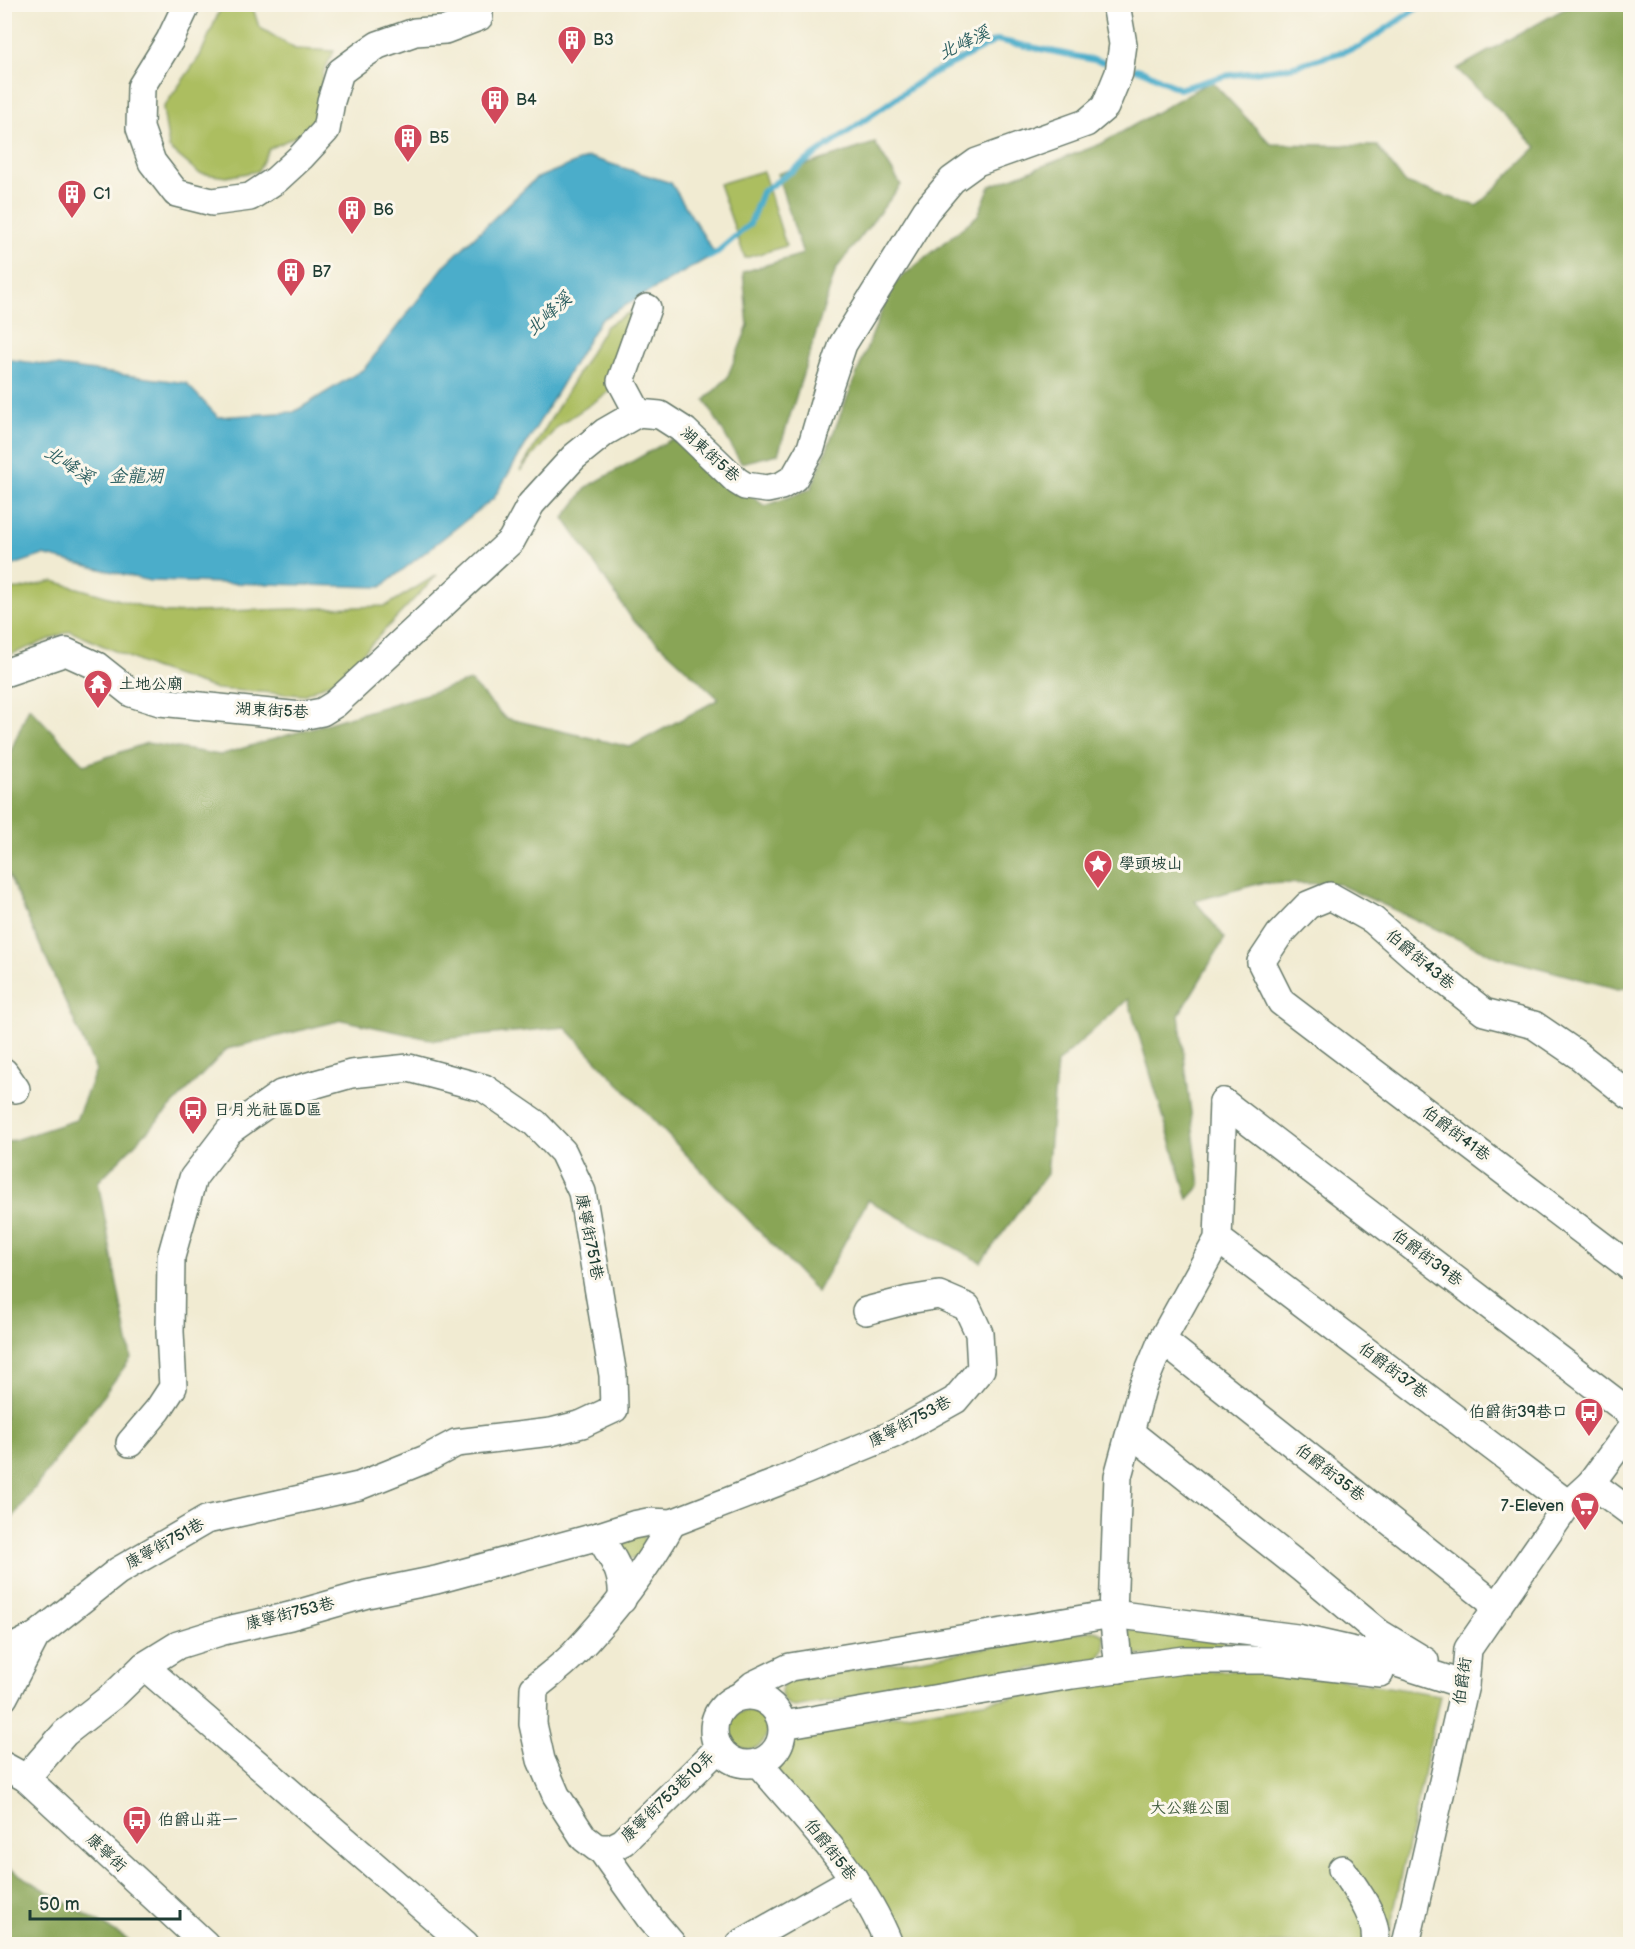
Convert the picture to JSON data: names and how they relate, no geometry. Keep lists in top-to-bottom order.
{
  "streets": {
    "street": [
      "湖東街5巷",
      "伯爵街43巷",
      "伯爵街41巷",
      "康寧街751巷",
      "伯爵街39巷",
      "伯爵街37巷",
      "康寧街753巷",
      "伯爵街35巷",
      "伯爵街",
      "康寧街753巷10弄",
      "伯爵街5巷",
      "康寧街"
    ]
  },
  "crossings": [
    ["伯爵街43巷", "伯爵街41巷"],
    ["伯爵街39巷", "伯爵街37巷"],
    ["伯爵街37巷", "伯爵街"],
    ["康寧街753巷", "康寧街"],
    ["伯爵街35巷", "伯爵街"],
    ["康寧街753巷10弄", "伯爵街5巷"]
  ],
  "water": ["北峰溪", "金龍湖"],
  "parks": ["大公雞公園"],
  "places": {
    "building": [
      "B3",
      "B4",
      "B5",
      "C1",
      "B6",
      "B7"
    ],
    "temple": ["土地公廟"],
    "place": ["學頭坡山"],
    "bus stop": ["日月光社區D區", "伯爵街39巷口", "伯爵山莊一"],
    "supermarket": ["7-Eleven"]
  },
  "scale_bar": "50 m"
}
